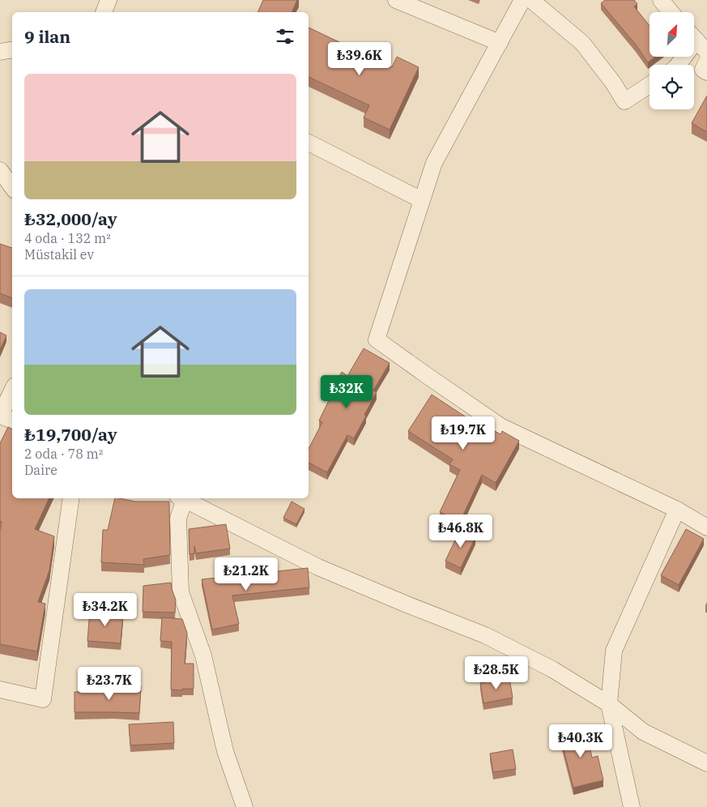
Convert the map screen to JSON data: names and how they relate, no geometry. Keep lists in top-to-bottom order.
{
  "north": "top right",
  "page": {
    "heading": "9 ilan",
    "price": [
      "₺39.6K",
      "₺32K",
      "₺19.7K",
      "₺46.8K",
      "₺21.2K",
      "₺34.2K",
      "₺28.5K",
      "₺23.7K",
      "₺40.3K"
    ],
    "list": [
      {
        "name": "₺32,000/ay",
        "note": "4 oda · 132 m² · Müstakil ev"
      },
      {
        "name": "₺19,700/ay",
        "note": "2 oda · 78 m² · Daire"
      }
    ]
  }
}
